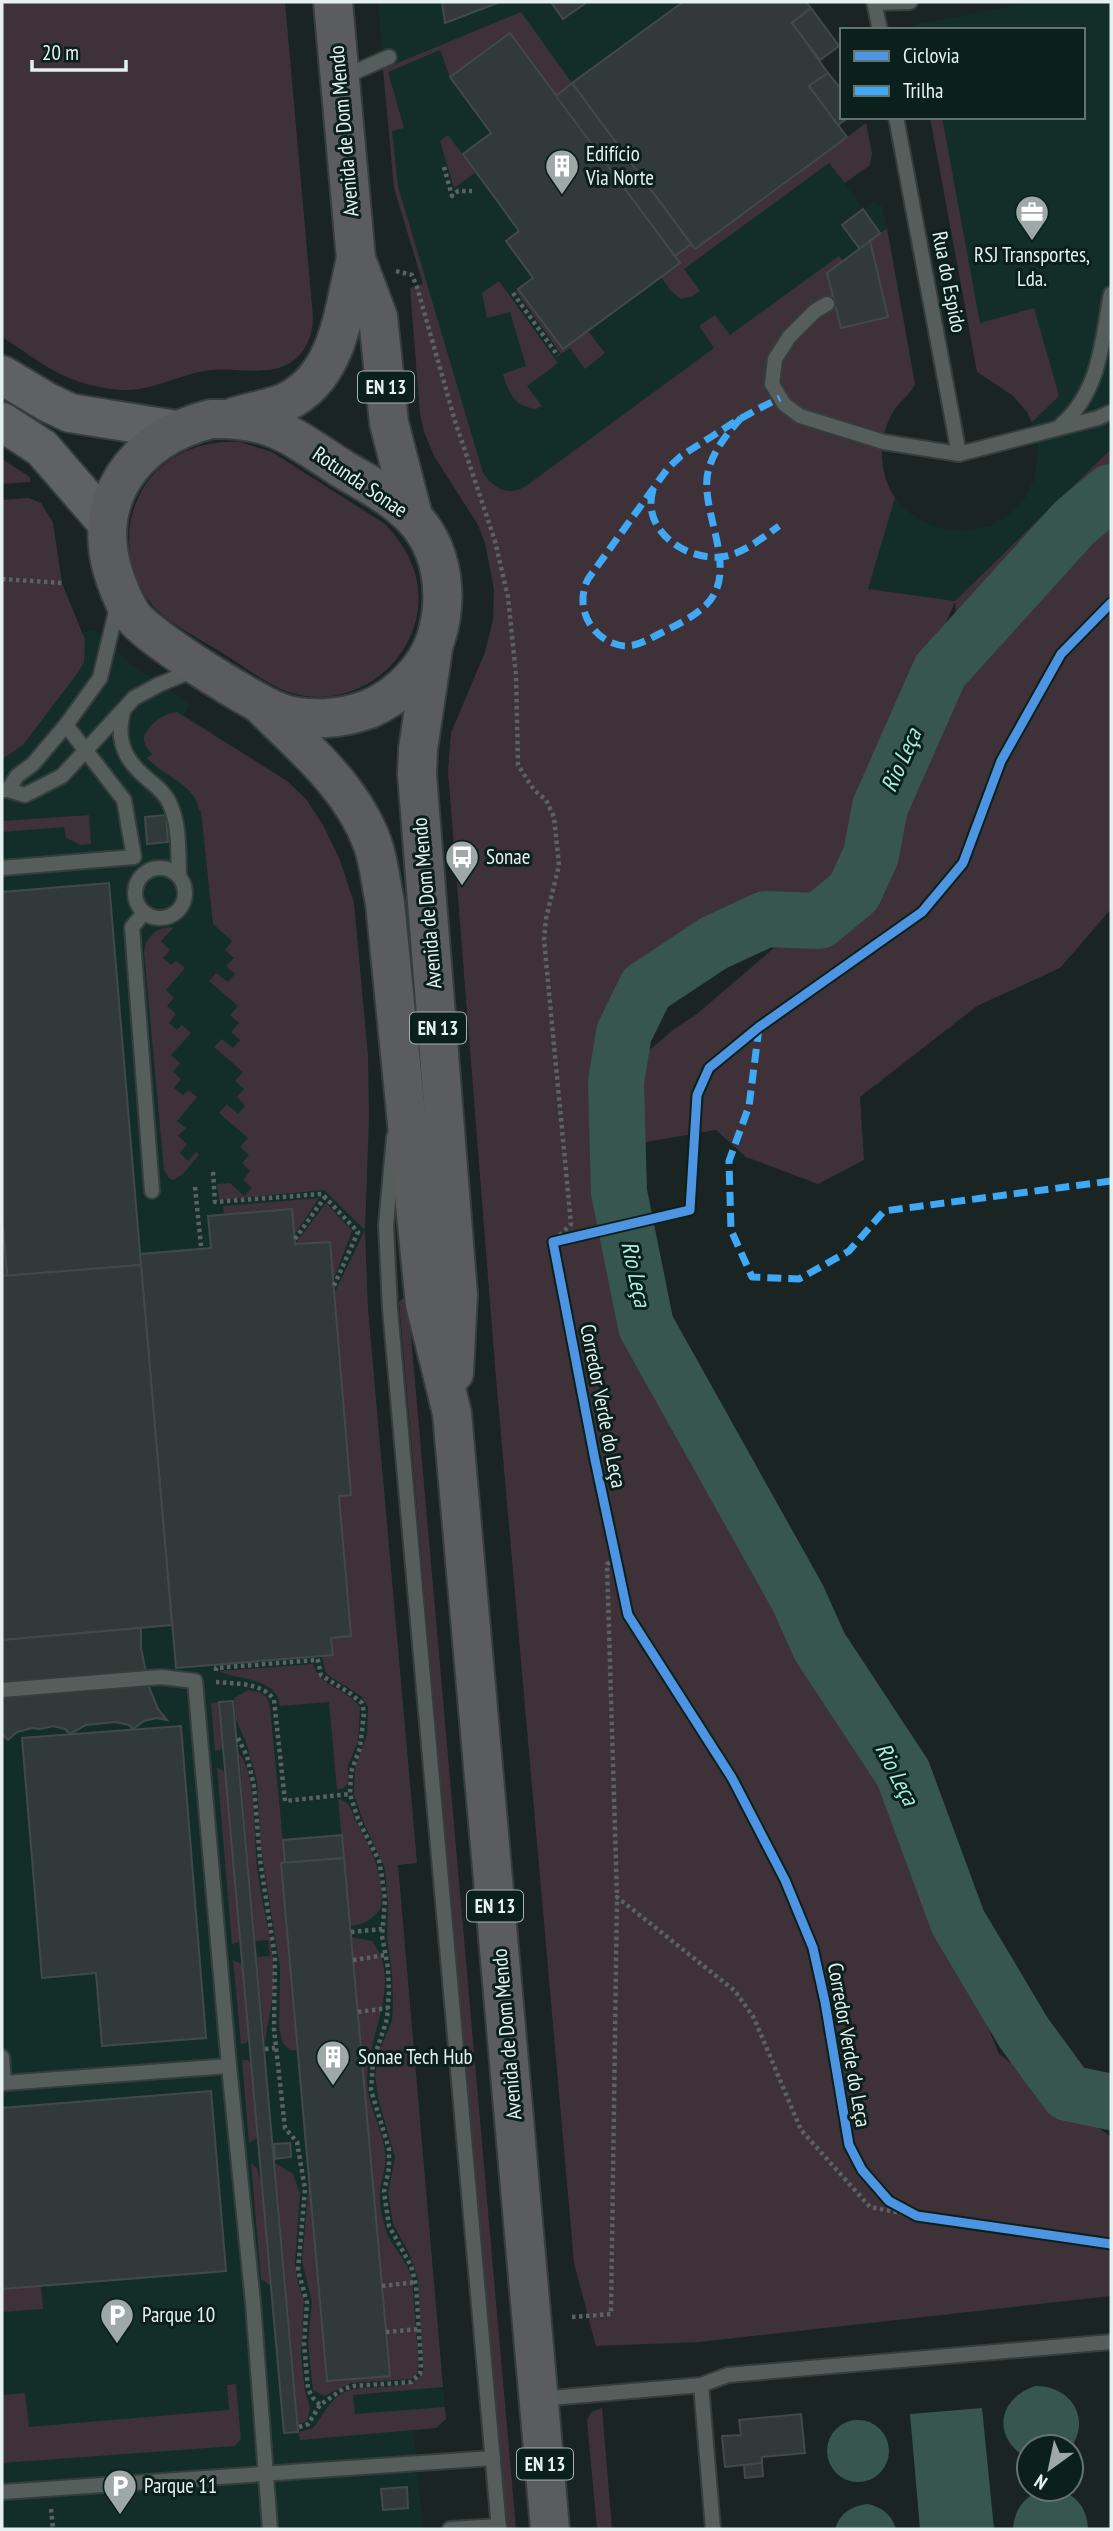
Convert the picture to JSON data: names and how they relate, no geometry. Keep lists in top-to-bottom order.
{
  "streets": {
    "main road": ["Avenida de Dom Mendo", "EN 13", "Rotunda Sonae"],
    "lane": ["Rua do Espido"],
    "cycle path": ["Corredor Verde do Leça"]
  },
  "crossings": [
    ["Avenida de Dom Mendo", "Rotunda Sonae"]
  ],
  "water": ["Rio Leça"],
  "places": {
    "building": ["Edifício Via Norte", "Sonae Tech Hub"],
    "office": ["RSJ Transportes, Lda."],
    "bus stop": ["Sonae"],
    "parking": ["Parque 10", "Parque 11"]
  },
  "legend": ["Ciclovia", "Trilha"],
  "scale_bar": "20 m",
  "north": "bottom left"
}
